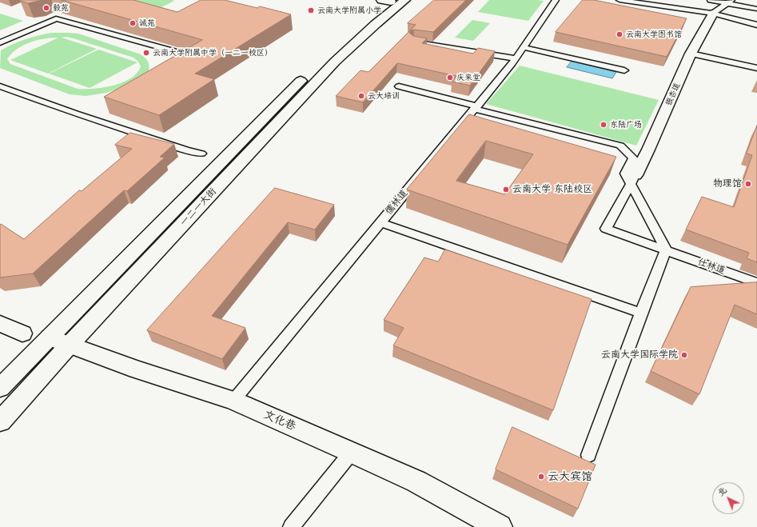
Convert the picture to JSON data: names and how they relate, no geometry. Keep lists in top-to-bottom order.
{
  "streets": {
    "main road": ["一二一大街", "文化巷"],
    "street": ["银杏道"],
    "lane": ["儒林道", "仕林道"]
  },
  "crossings": [
    ["银杏道", "仕林道"],
    ["儒林道", "文化巷"],
    ["一二一大街", "文化巷"]
  ],
  "places": [
    "毅苑",
    "云南大学附属小学",
    "诚苑",
    "云南大学图书馆",
    "云南大学附属中学（一二一校区）",
    "庆来堂",
    "云大培训",
    "东陆广场",
    "物理馆",
    "云南大学 东陆校区",
    "云南大学国际学院",
    "云大宾馆"
  ],
  "north": "top left"
}
